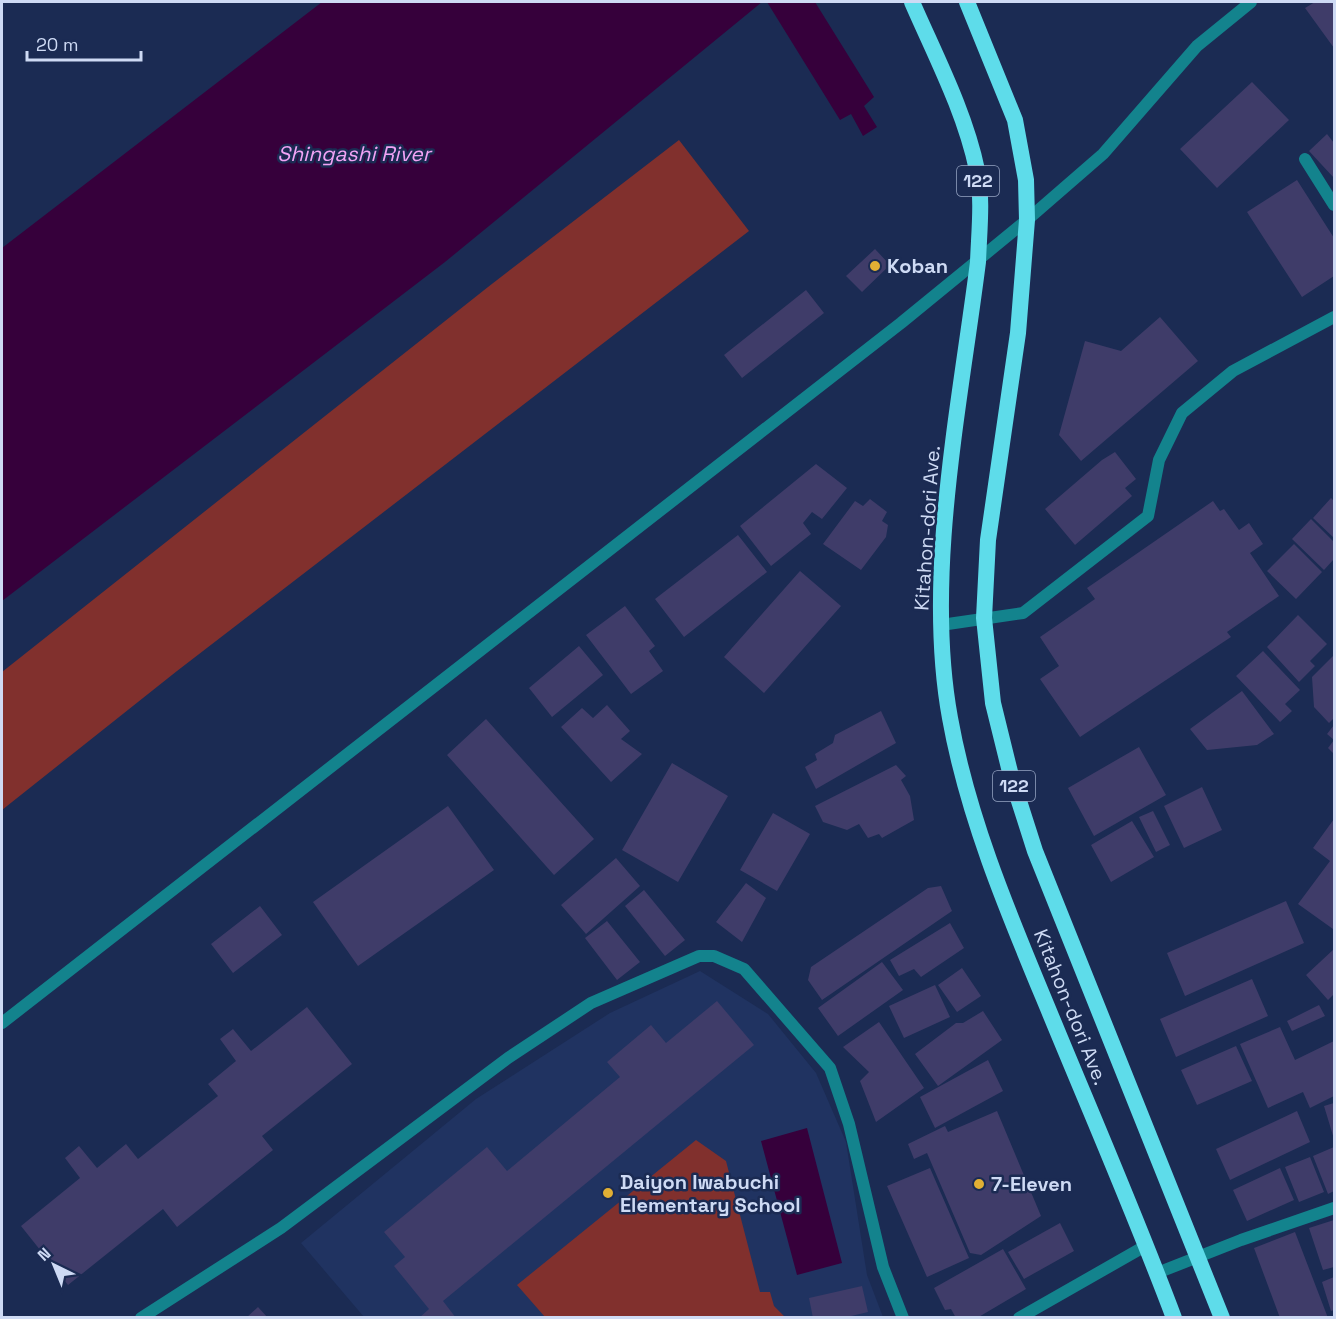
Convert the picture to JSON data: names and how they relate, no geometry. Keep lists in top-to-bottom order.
{
  "streets": {
    "highway": ["122", "Kitahon-dori Ave."]
  },
  "water": ["Shingashi River"],
  "places": ["Koban", "7-Eleven", "Daiyon Iwabuchi Elementary School"],
  "scale_bar": "20 m",
  "north": "top left"
}
